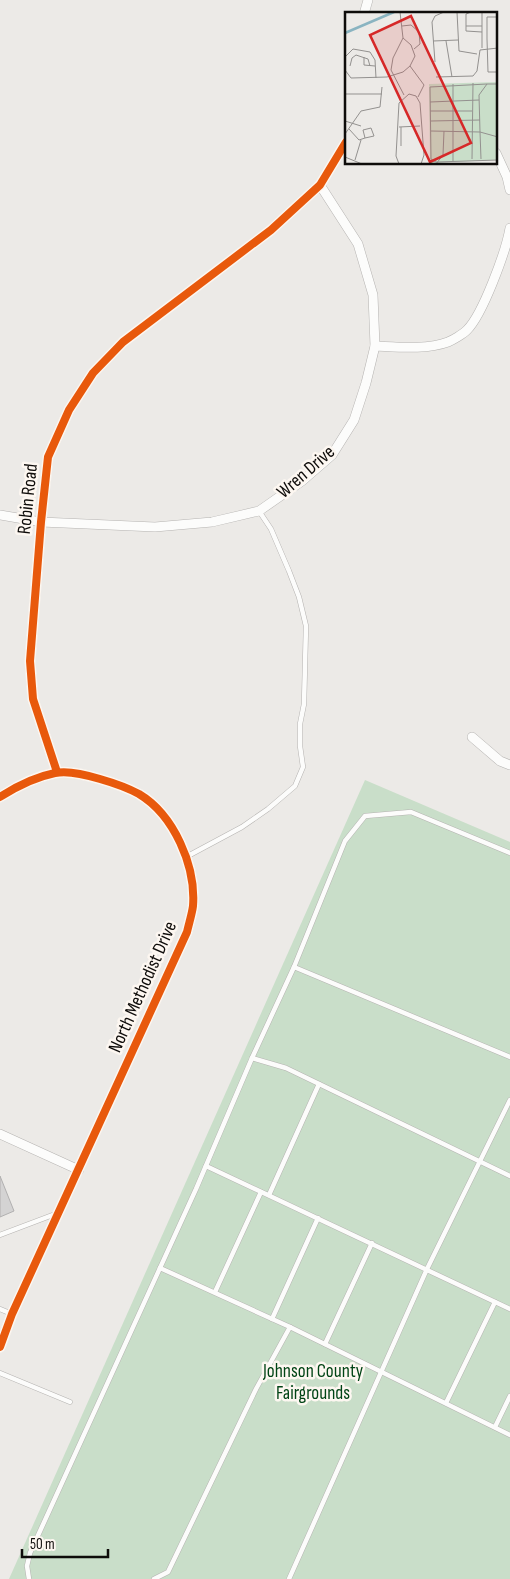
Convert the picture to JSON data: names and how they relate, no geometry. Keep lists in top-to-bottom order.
{
  "streets": {
    "street": ["Wren Drive", "Robin Road", "North Methodist Drive"]
  },
  "crossings": [
    ["Wren Drive", "Robin Road"],
    ["Robin Road", "North Methodist Drive"]
  ],
  "parks": ["Johnson County Fairgrounds"],
  "scale_bar": "50 m"
}
